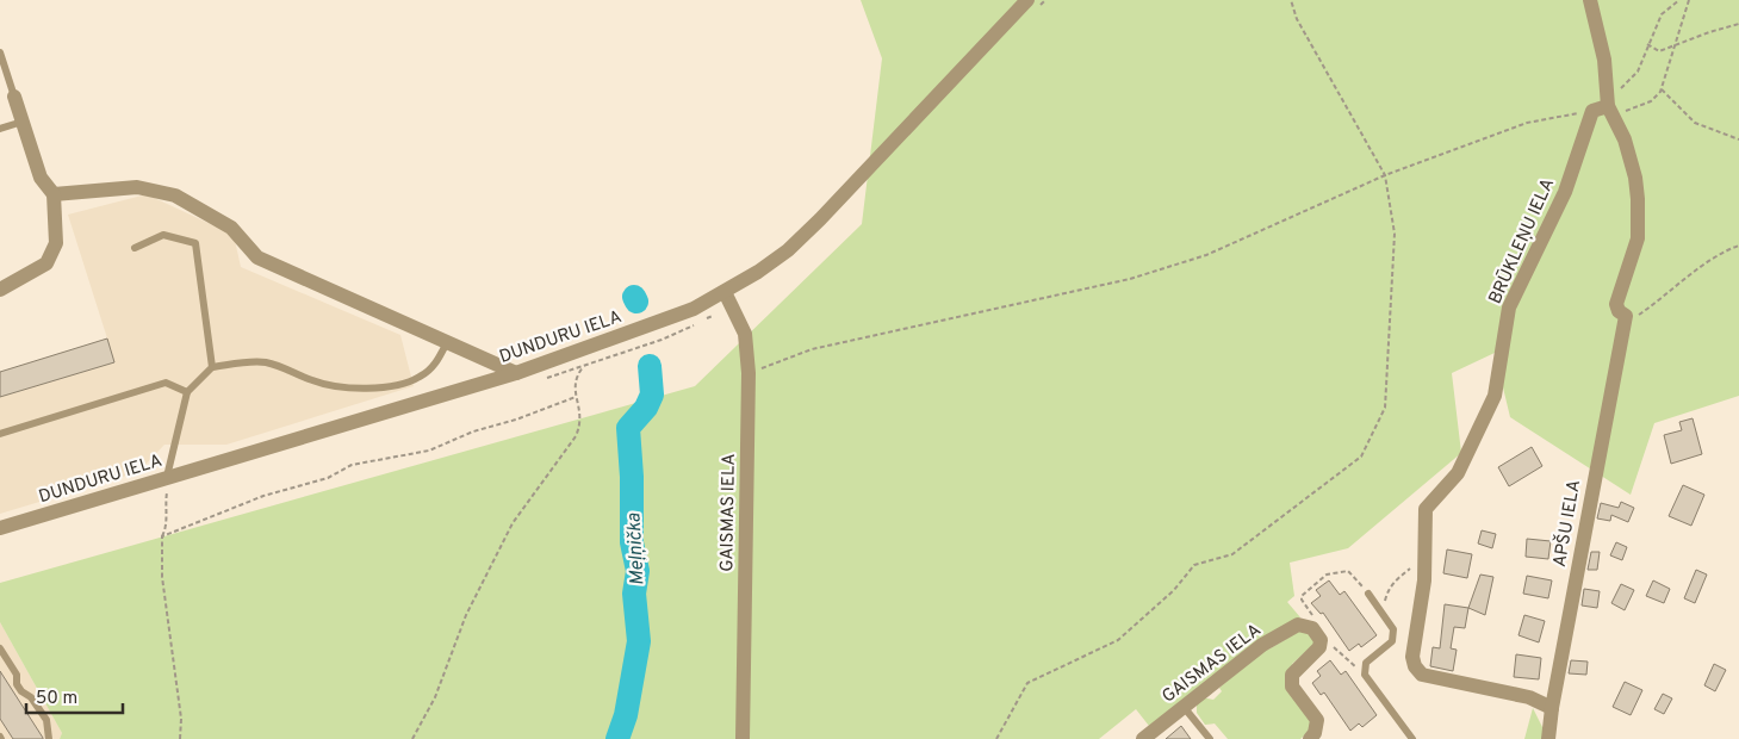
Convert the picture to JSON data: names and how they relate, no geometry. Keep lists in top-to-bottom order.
{
  "streets": {
    "street": [
      "BRŪKLEŅU IELA",
      "DUNDURU IELA",
      "GAISMAS IELA",
      "APŠU IELA"
    ]
  },
  "crossings": [
    ["BRŪKLEŅU IELA", "APŠU IELA"],
    ["DUNDURU IELA", "GAISMAS IELA"]
  ],
  "water": ["Meļņička"],
  "scale_bar": "50 m"
}
